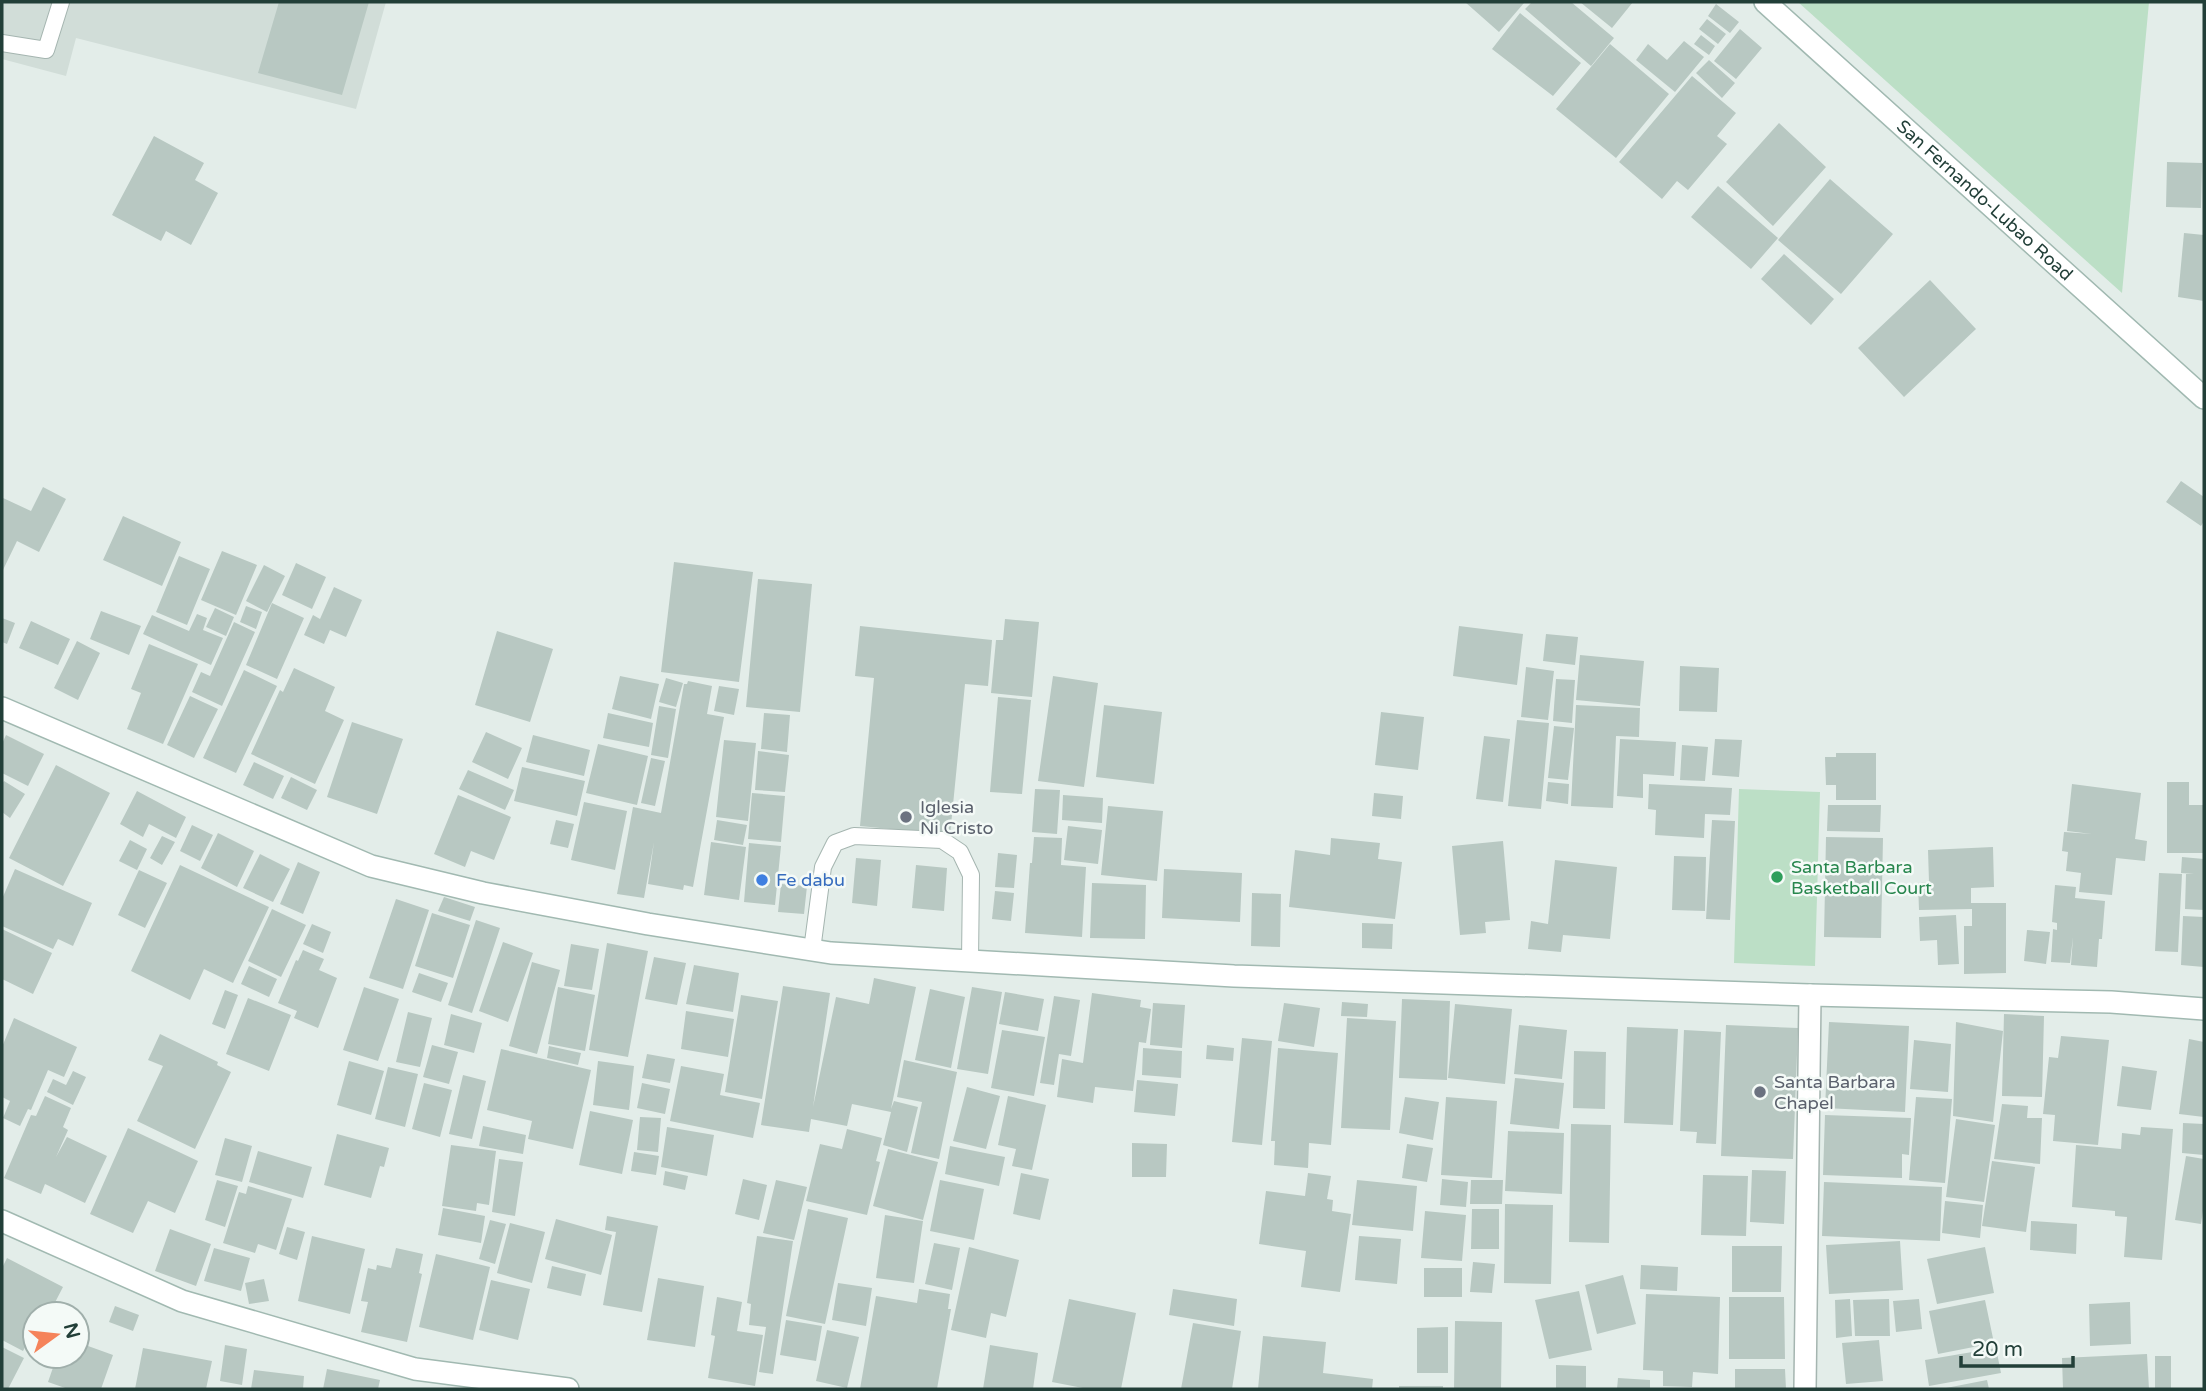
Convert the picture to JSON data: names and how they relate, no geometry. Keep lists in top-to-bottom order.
{
  "streets": {
    "street": ["San Fernando-Lubao Road"]
  },
  "places": [
    "Iglesia Ni Cristo",
    "Santa Barbara Basketball Court",
    "Fe dabu",
    "Santa Barbara Chapel"
  ],
  "scale_bar": "20 m",
  "north": "right"
}
